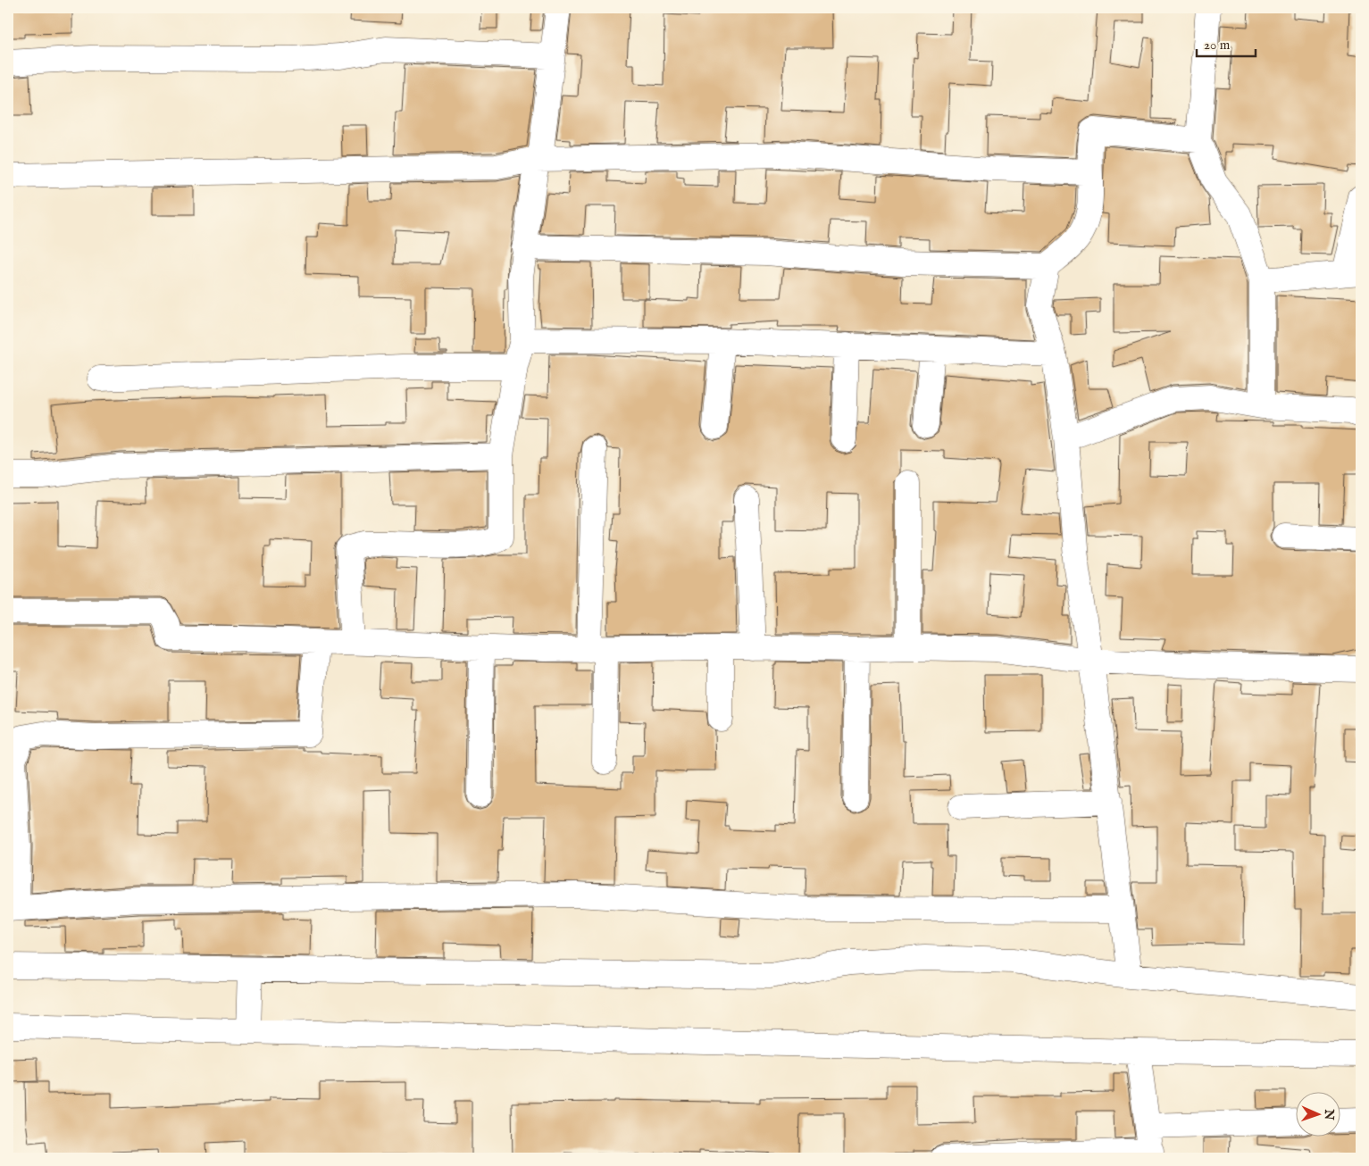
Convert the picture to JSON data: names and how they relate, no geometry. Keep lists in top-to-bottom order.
{
  "scale_bar": "20 m",
  "north": "right"
}
